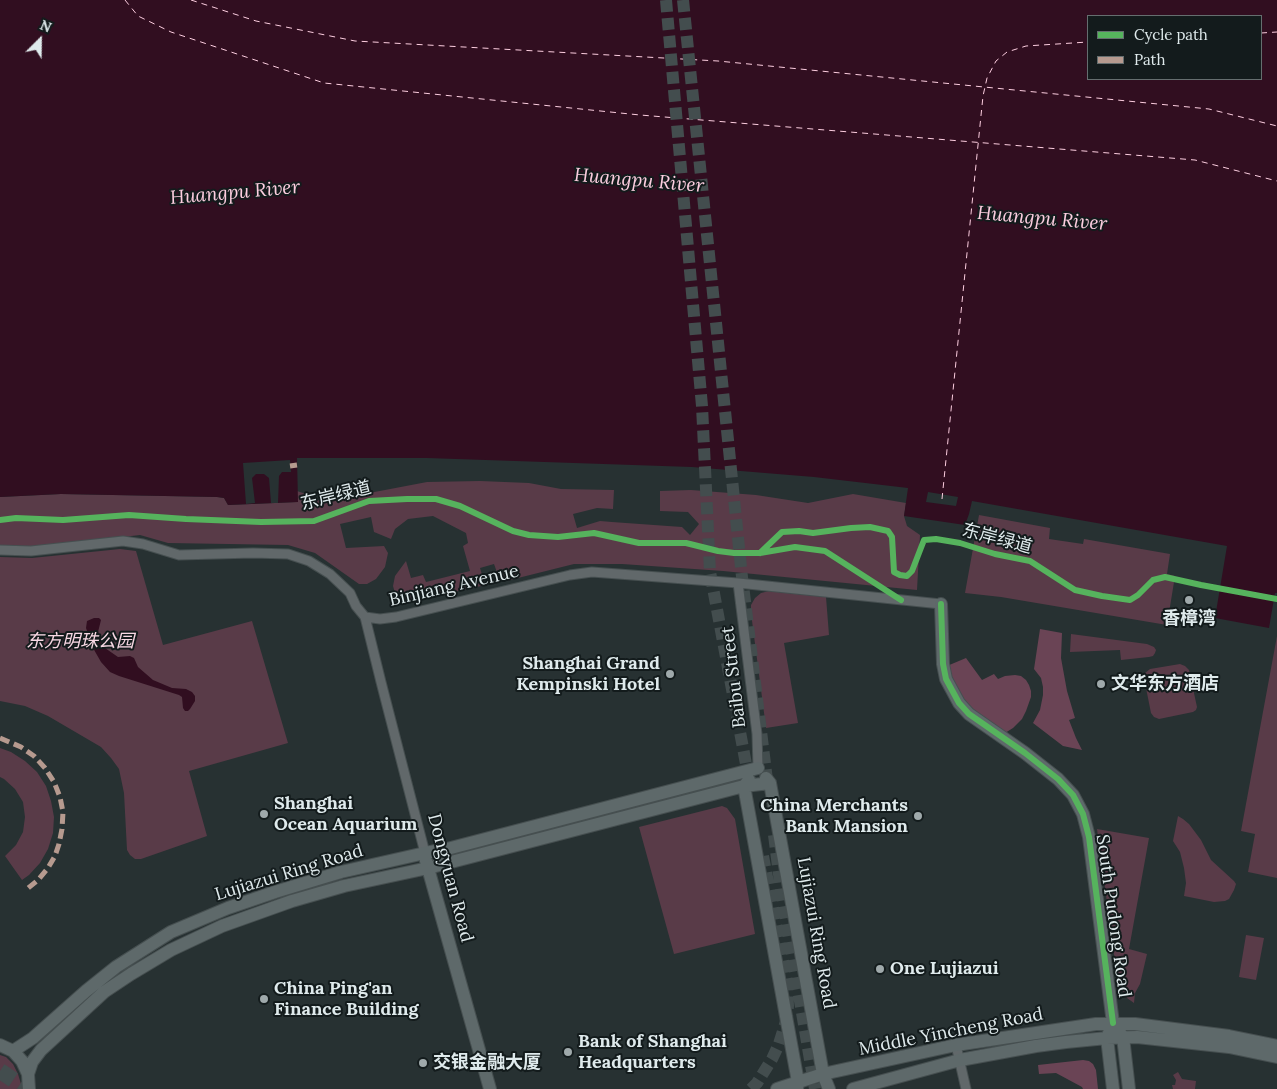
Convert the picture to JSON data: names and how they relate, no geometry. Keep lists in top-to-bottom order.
{
  "streets": {
    "main road": [
      "Lujiazui Ring Road",
      "Dongyuan Road",
      "South Pudong Road",
      "Middle Yincheng Road"
    ],
    "street": ["Binjiang Avenue", "Baibu Street"],
    "cycle path": ["东岸绿道"]
  },
  "crossings": [
    ["Binjiang Avenue", "Baibu Street"],
    ["Binjiang Avenue", "Dongyuan Road"],
    ["Binjiang Avenue", "South Pudong Road"],
    ["Baibu Street", "Lujiazui Ring Road"],
    ["Lujiazui Ring Road", "Dongyuan Road"],
    ["Lujiazui Ring Road", "Middle Yincheng Road"],
    ["South Pudong Road", "Middle Yincheng Road"]
  ],
  "water": ["Huangpu River"],
  "parks": ["东方明珠公园"],
  "places": [
    "香樟湾",
    "Shanghai Grand Kempinski Hotel",
    "文华东方酒店",
    "Shanghai Ocean Aquarium",
    "China Merchants Bank Mansion",
    "One Lujiazui",
    "China Ping'an Finance Building",
    "Bank of Shanghai Headquarters",
    "交银金融大厦"
  ],
  "legend": ["Cycle path", "Path"],
  "north": "top right"
}
